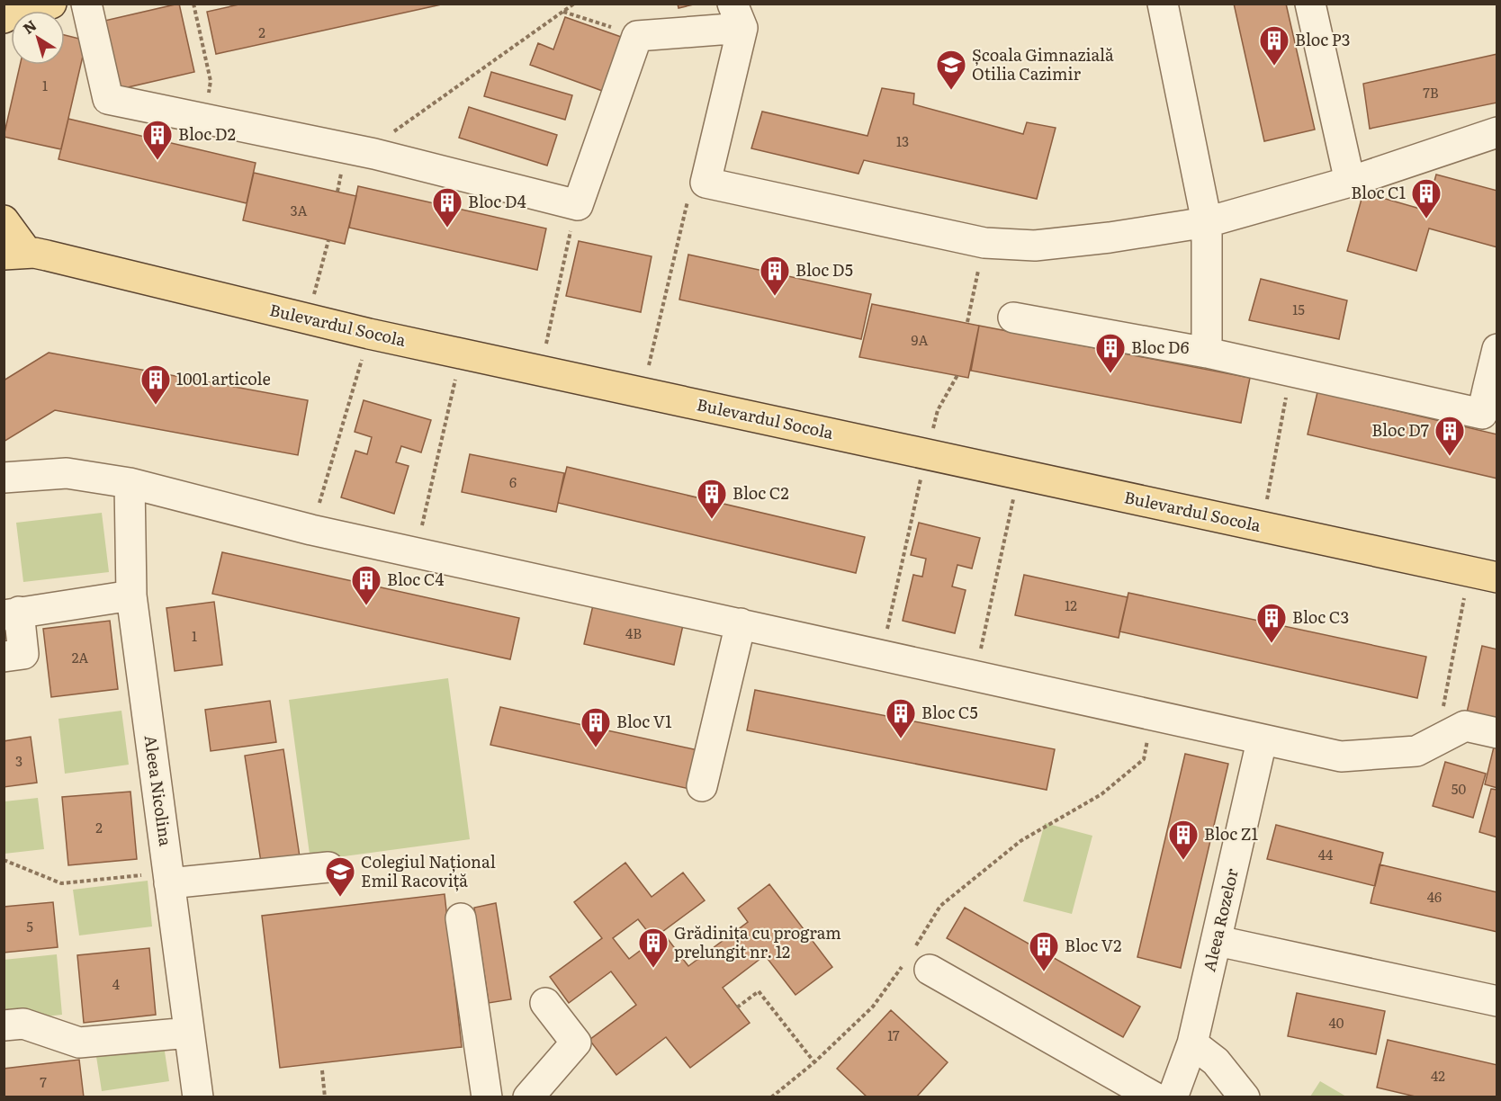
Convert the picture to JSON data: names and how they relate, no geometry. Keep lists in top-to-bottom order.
{
  "streets": {
    "main road": ["Bulevardul Socola"],
    "street": ["Aleea Nicolina", "Aleea Rozelor"]
  },
  "places": {
    "building": [
      "Bloc P3",
      "Bloc D2",
      "Bloc C1",
      "Bloc D4",
      "Bloc D5",
      "Bloc D6",
      "1001 articole",
      "Bloc D7",
      "Bloc C2",
      "Bloc C4",
      "Bloc C3",
      "Bloc C5",
      "Bloc V1",
      "Bloc Z1",
      "Grădinița cu program prelungit nr. 12",
      "Bloc V2"
    ],
    "school or university": ["Școala Gimnazială Otilia Cazimir", "Colegiul Național Emil Racoviță"]
  },
  "house_numbers": [
    "2",
    "1",
    "7B",
    "13",
    "3A",
    "15",
    "9A",
    "6",
    "12",
    "4B",
    "1",
    "2A",
    "3",
    "50",
    "2",
    "44",
    "46",
    "5",
    "4",
    "40",
    "17",
    "42",
    "7"
  ],
  "north": "top left"
}
